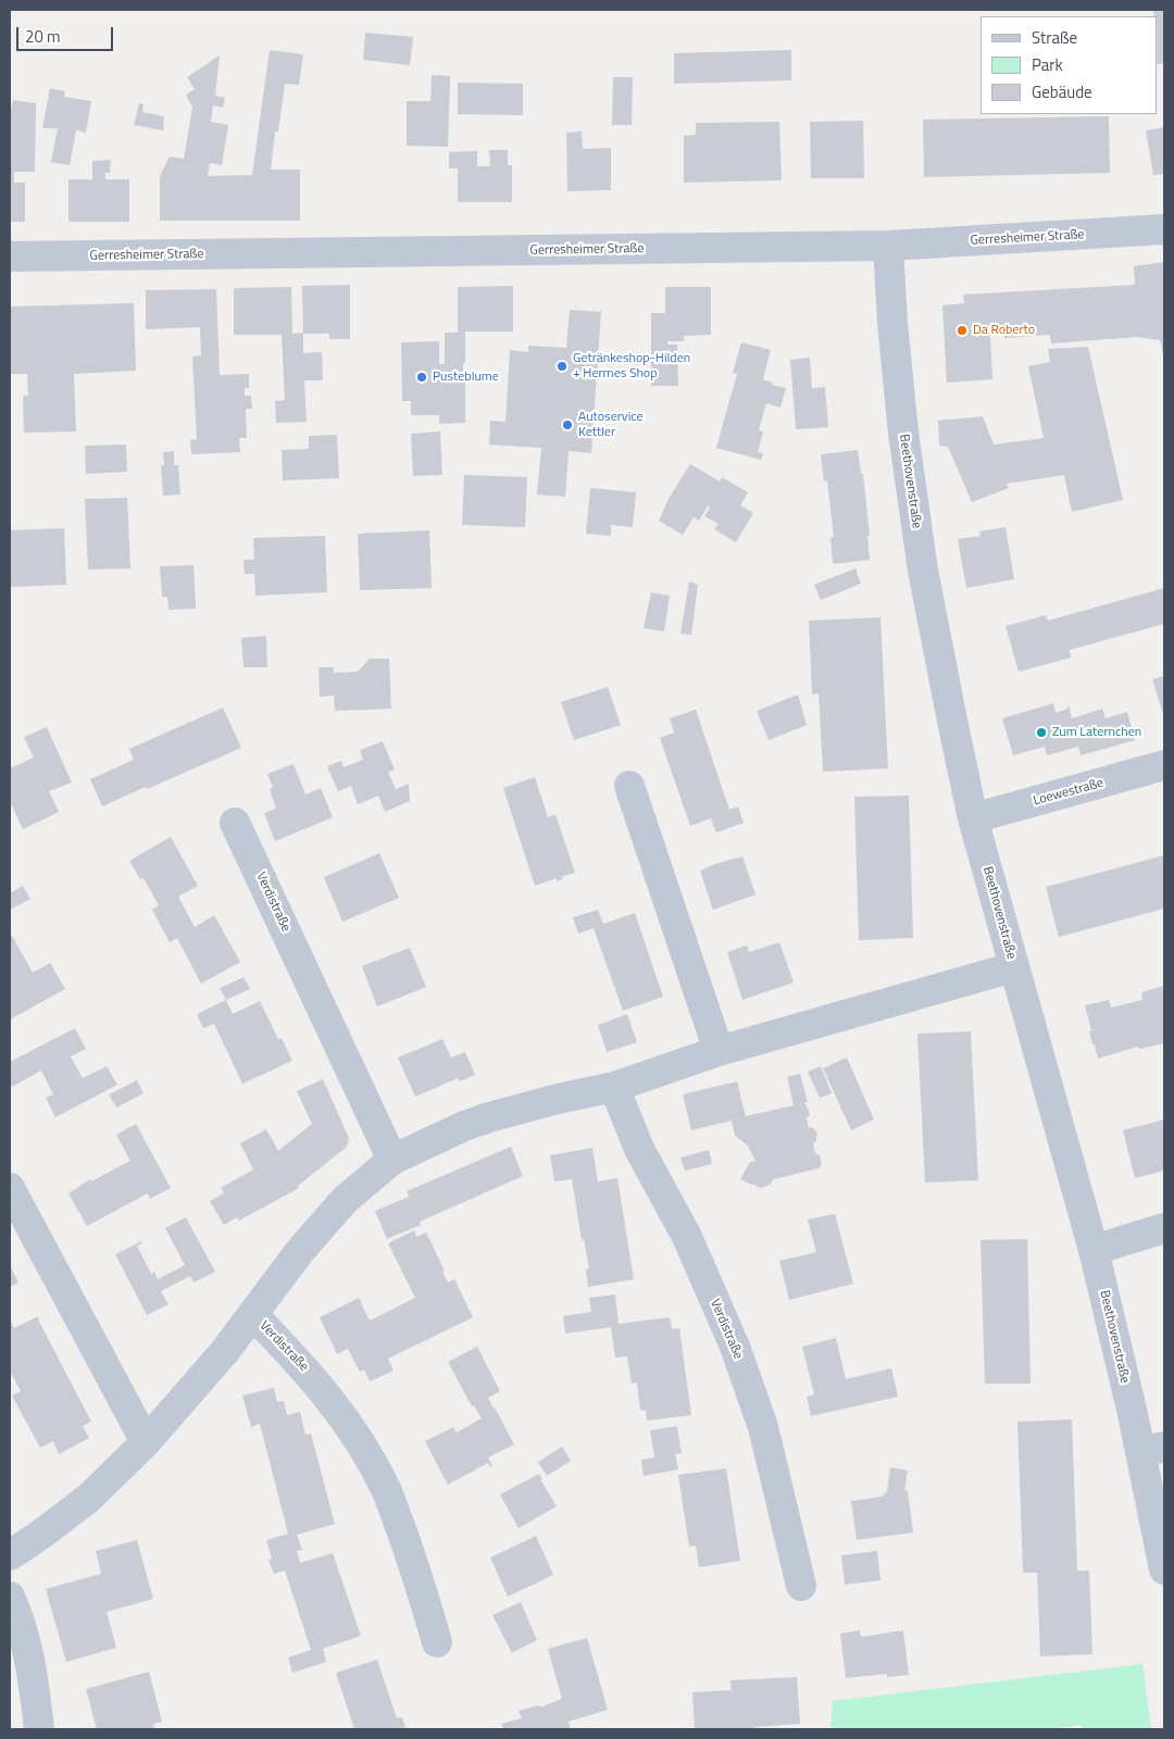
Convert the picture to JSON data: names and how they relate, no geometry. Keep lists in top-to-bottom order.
{
  "streets": {
    "street": [
      "Gerresheimer Straße",
      "Beethovenstraße",
      "Loewestraße",
      "Verdistraße"
    ]
  },
  "crossings": [
    ["Gerresheimer Straße", "Beethovenstraße"],
    ["Beethovenstraße", "Loewestraße"],
    ["Beethovenstraße", "Verdistraße"]
  ],
  "places": [
    "Da Roberto",
    "Getränkeshop-Hilden + Hermes Shop",
    "Pusteblume",
    "Autoservice Kettler",
    "Zum Laternchen"
  ],
  "legend": ["Straße", "Park", "Gebäude"],
  "scale_bar": "20 m"
}
